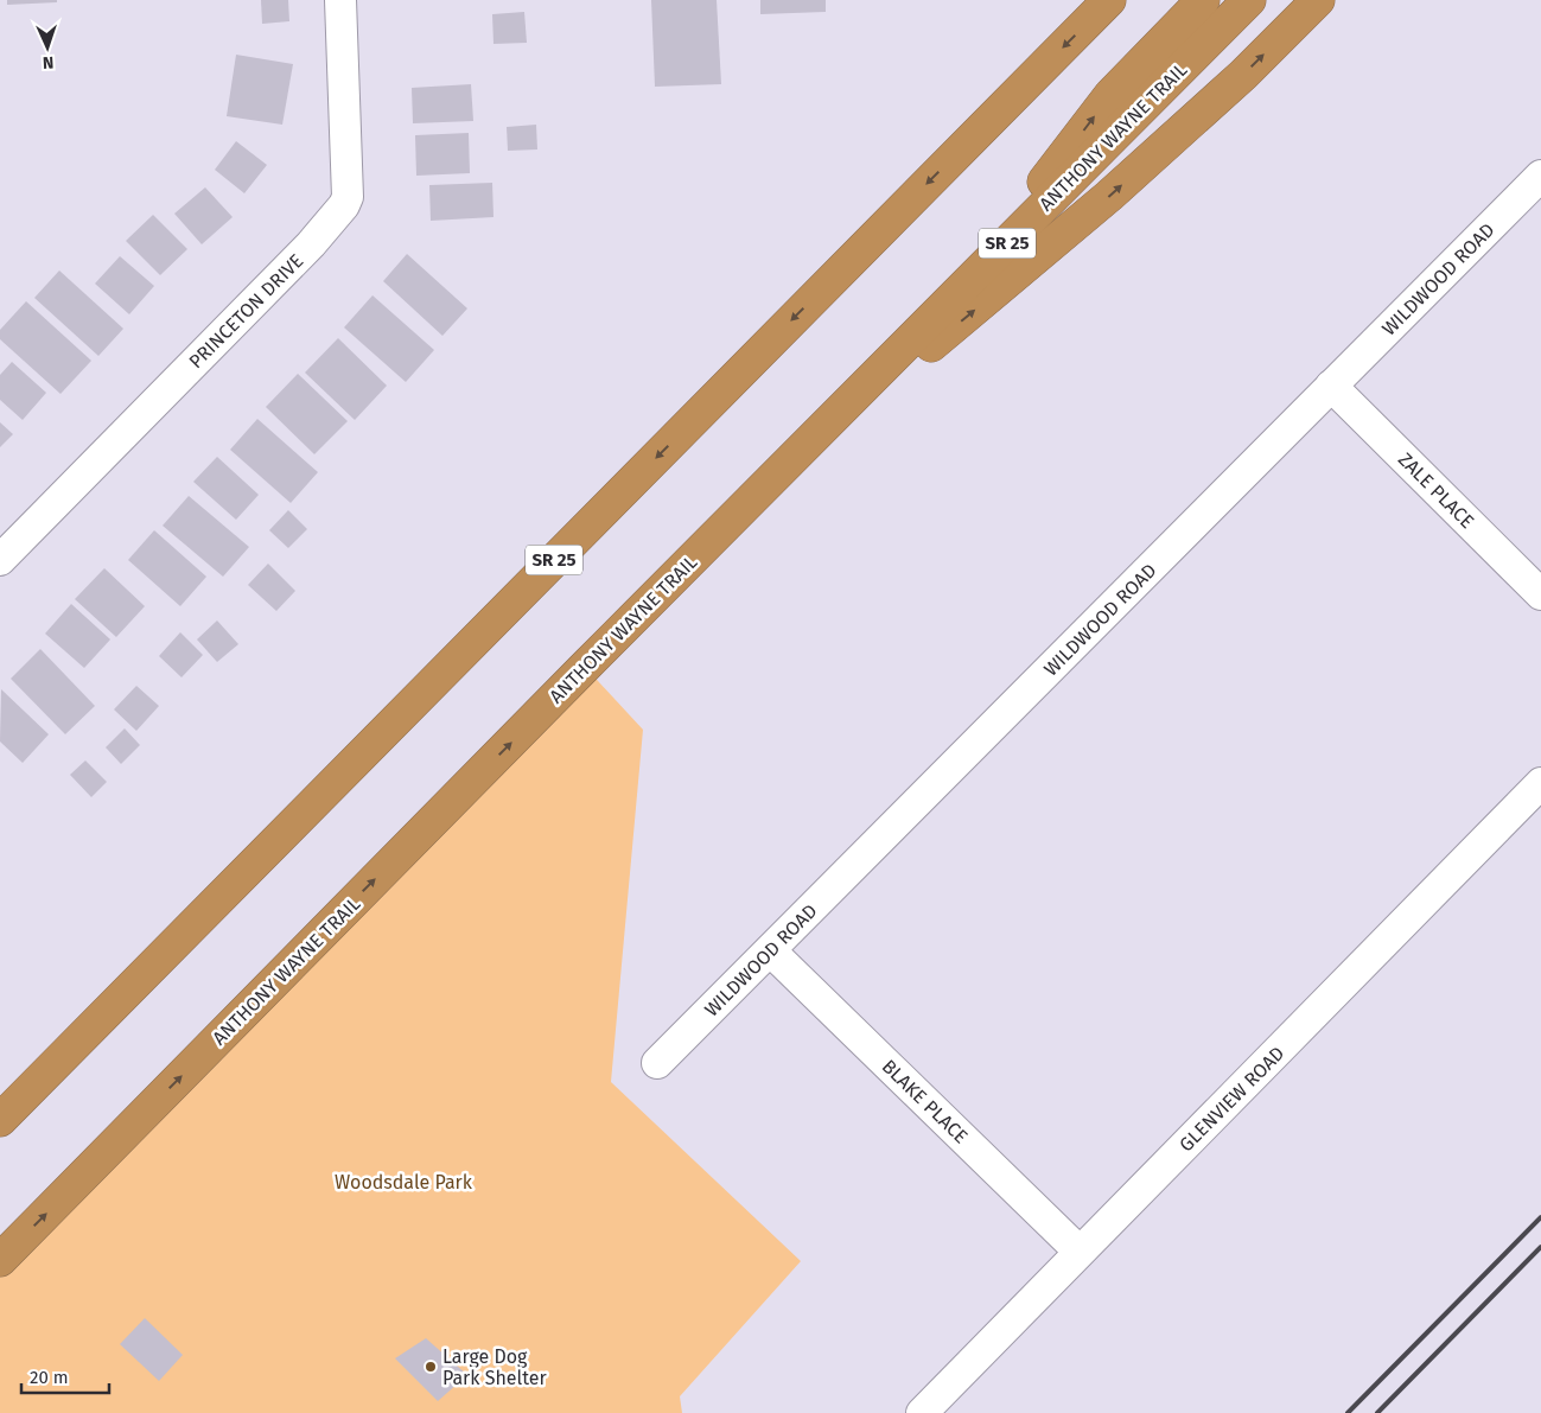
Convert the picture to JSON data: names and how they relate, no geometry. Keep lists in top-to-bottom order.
{
  "streets": {
    "highway": ["ANTHONY WAYNE TRAIL", "SR 25"],
    "street": [
      "WILDWOOD ROAD",
      "PRINCETON DRIVE",
      "ZALE PLACE",
      "GLENVIEW ROAD",
      "BLAKE PLACE"
    ]
  },
  "crossings": [
    ["WILDWOOD ROAD", "ZALE PLACE"],
    ["WILDWOOD ROAD", "BLAKE PLACE"],
    ["GLENVIEW ROAD", "BLAKE PLACE"]
  ],
  "parks": ["Woodsdale Park"],
  "places": ["Large Dog Park Shelter"],
  "scale_bar": "20 m",
  "north": "bottom"
}
